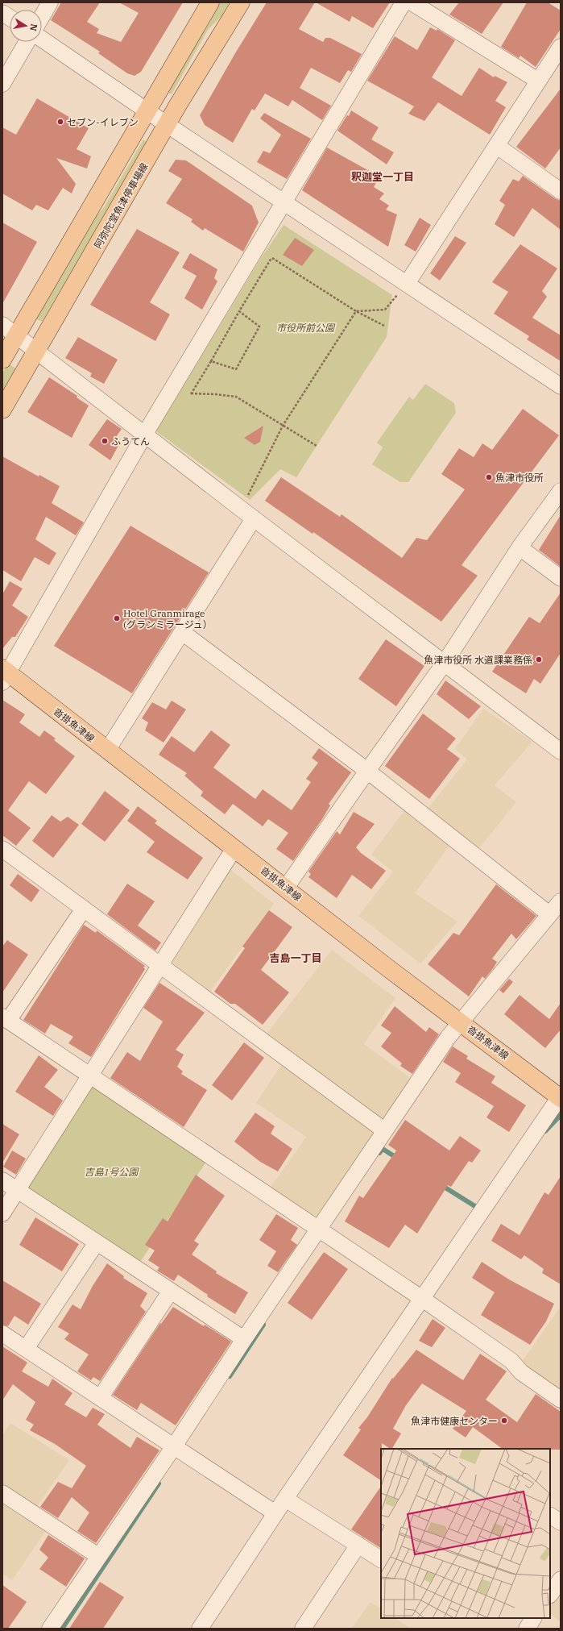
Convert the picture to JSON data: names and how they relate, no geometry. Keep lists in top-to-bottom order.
{
  "streets": {
    "main road": ["阿弥陀堂魚津停車場線", "沓掛魚津線"]
  },
  "districts": ["釈迦堂一丁目", "吉島一丁目"],
  "parks": ["市役所前公園", "吉島1号公園"],
  "places": [
    "セブン-イレブン",
    "ふうてん",
    "魚津市役所",
    "Hotel Granmirage (グランミラージュ）",
    "魚津市役所 水道課業務係",
    "魚津市健康センター"
  ],
  "north": "right"
}
